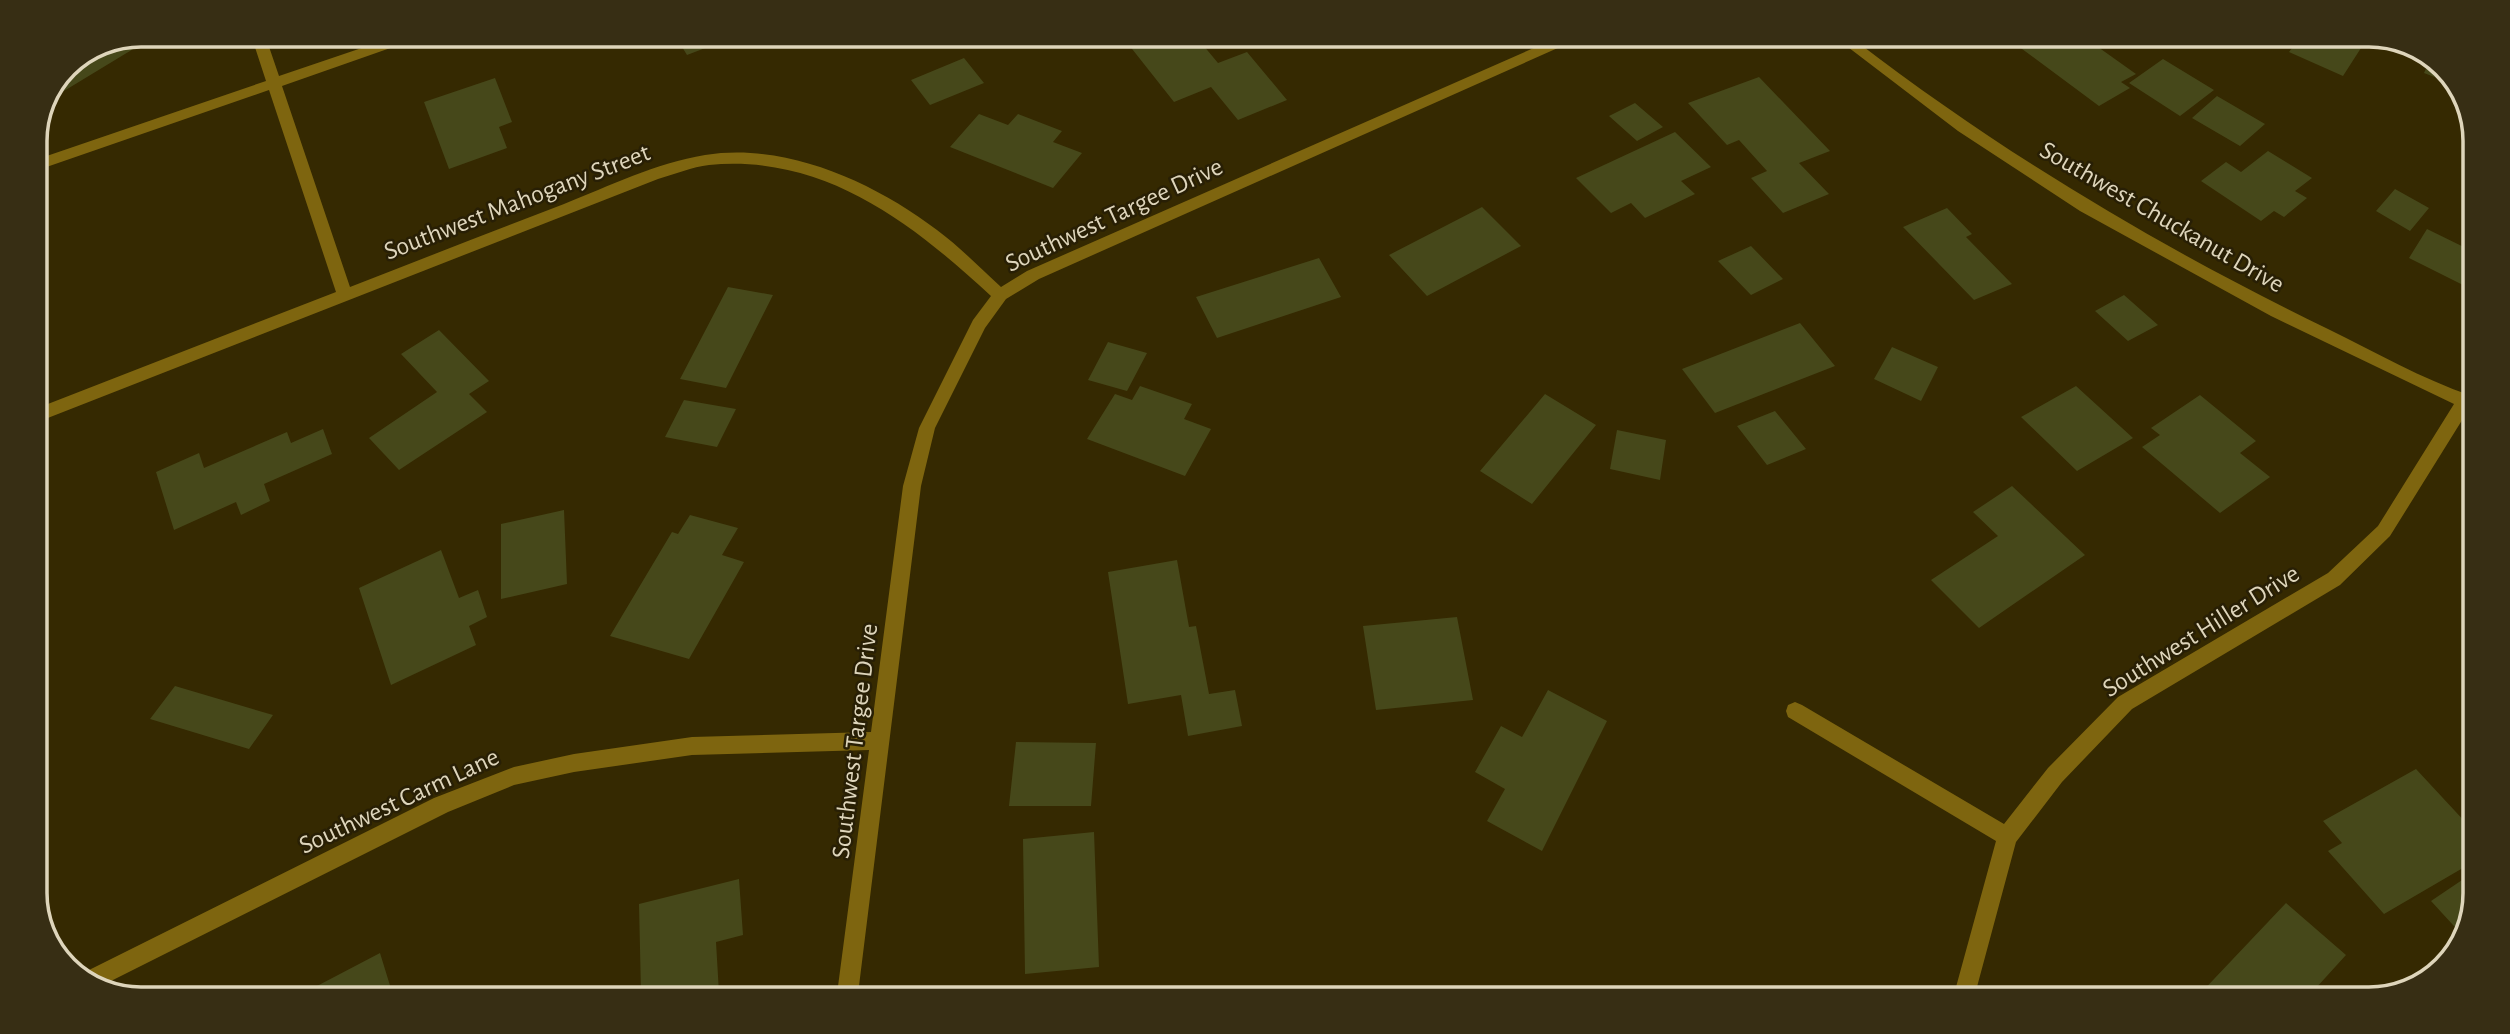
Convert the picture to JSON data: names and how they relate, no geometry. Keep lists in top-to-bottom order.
{
  "streets": {
    "street": [
      "Southwest Mahogany Street",
      "Southwest Targee Drive",
      "Southwest Chuckanut Drive",
      "Southwest Hiller Drive",
      "Southwest Carm Lane"
    ]
  },
  "crossings": [
    ["Southwest Mahogany Street", "Southwest Targee Drive"],
    ["Southwest Targee Drive", "Southwest Carm Lane"]
  ]
}
